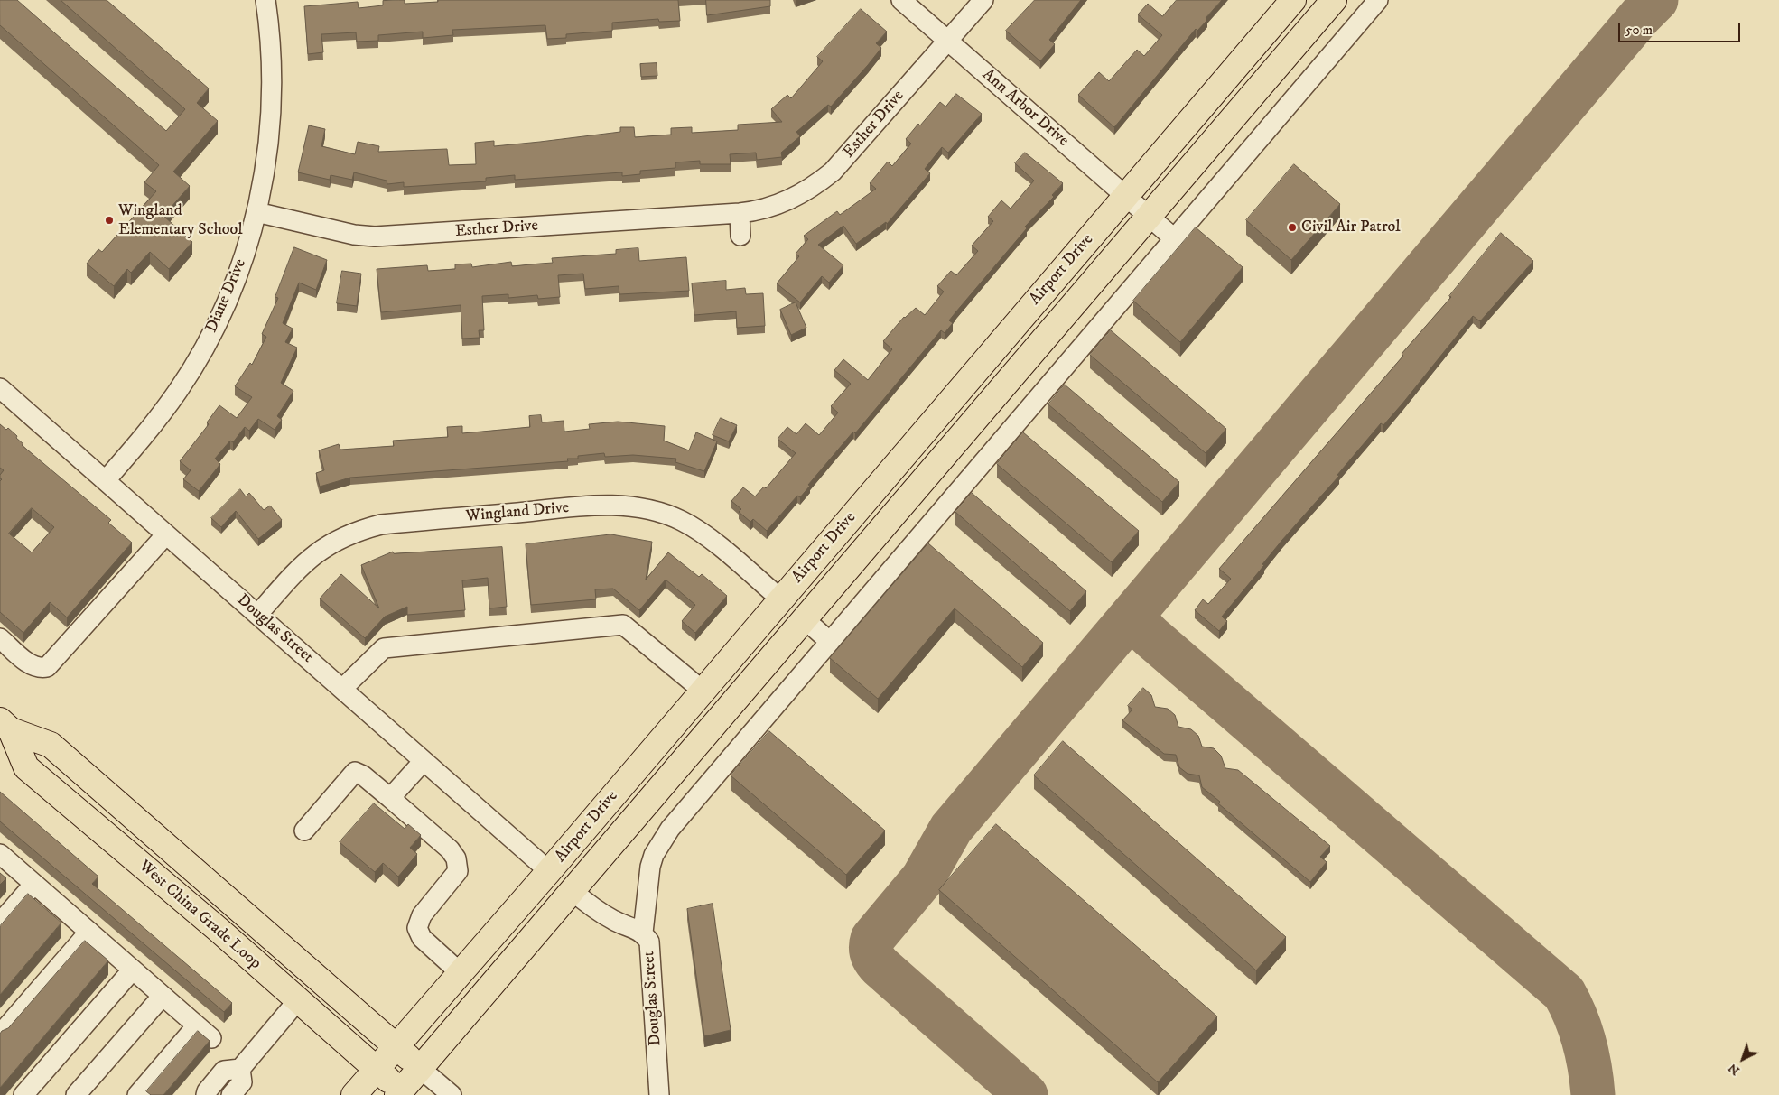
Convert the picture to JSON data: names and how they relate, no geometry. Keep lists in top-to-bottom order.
{
  "streets": {
    "main road": ["Airport Drive", "West China Grade Loop"],
    "street": [
      "Ann Arbor Drive",
      "Esther Drive",
      "Diane Drive",
      "Wingland Drive",
      "Douglas Street"
    ]
  },
  "crossings": [
    ["Ann Arbor Drive", "Esther Drive"],
    ["Ann Arbor Drive", "Airport Drive"],
    ["Esther Drive", "Diane Drive"],
    ["Airport Drive", "Wingland Drive"],
    ["Airport Drive", "Douglas Street"],
    ["Airport Drive", "West China Grade Loop"],
    ["Diane Drive", "Douglas Street"],
    ["Wingland Drive", "Douglas Street"]
  ],
  "places": ["Wingland Elementary School", "Civil Air Patrol"],
  "scale_bar": "50 m",
  "north": "bottom left"
}
